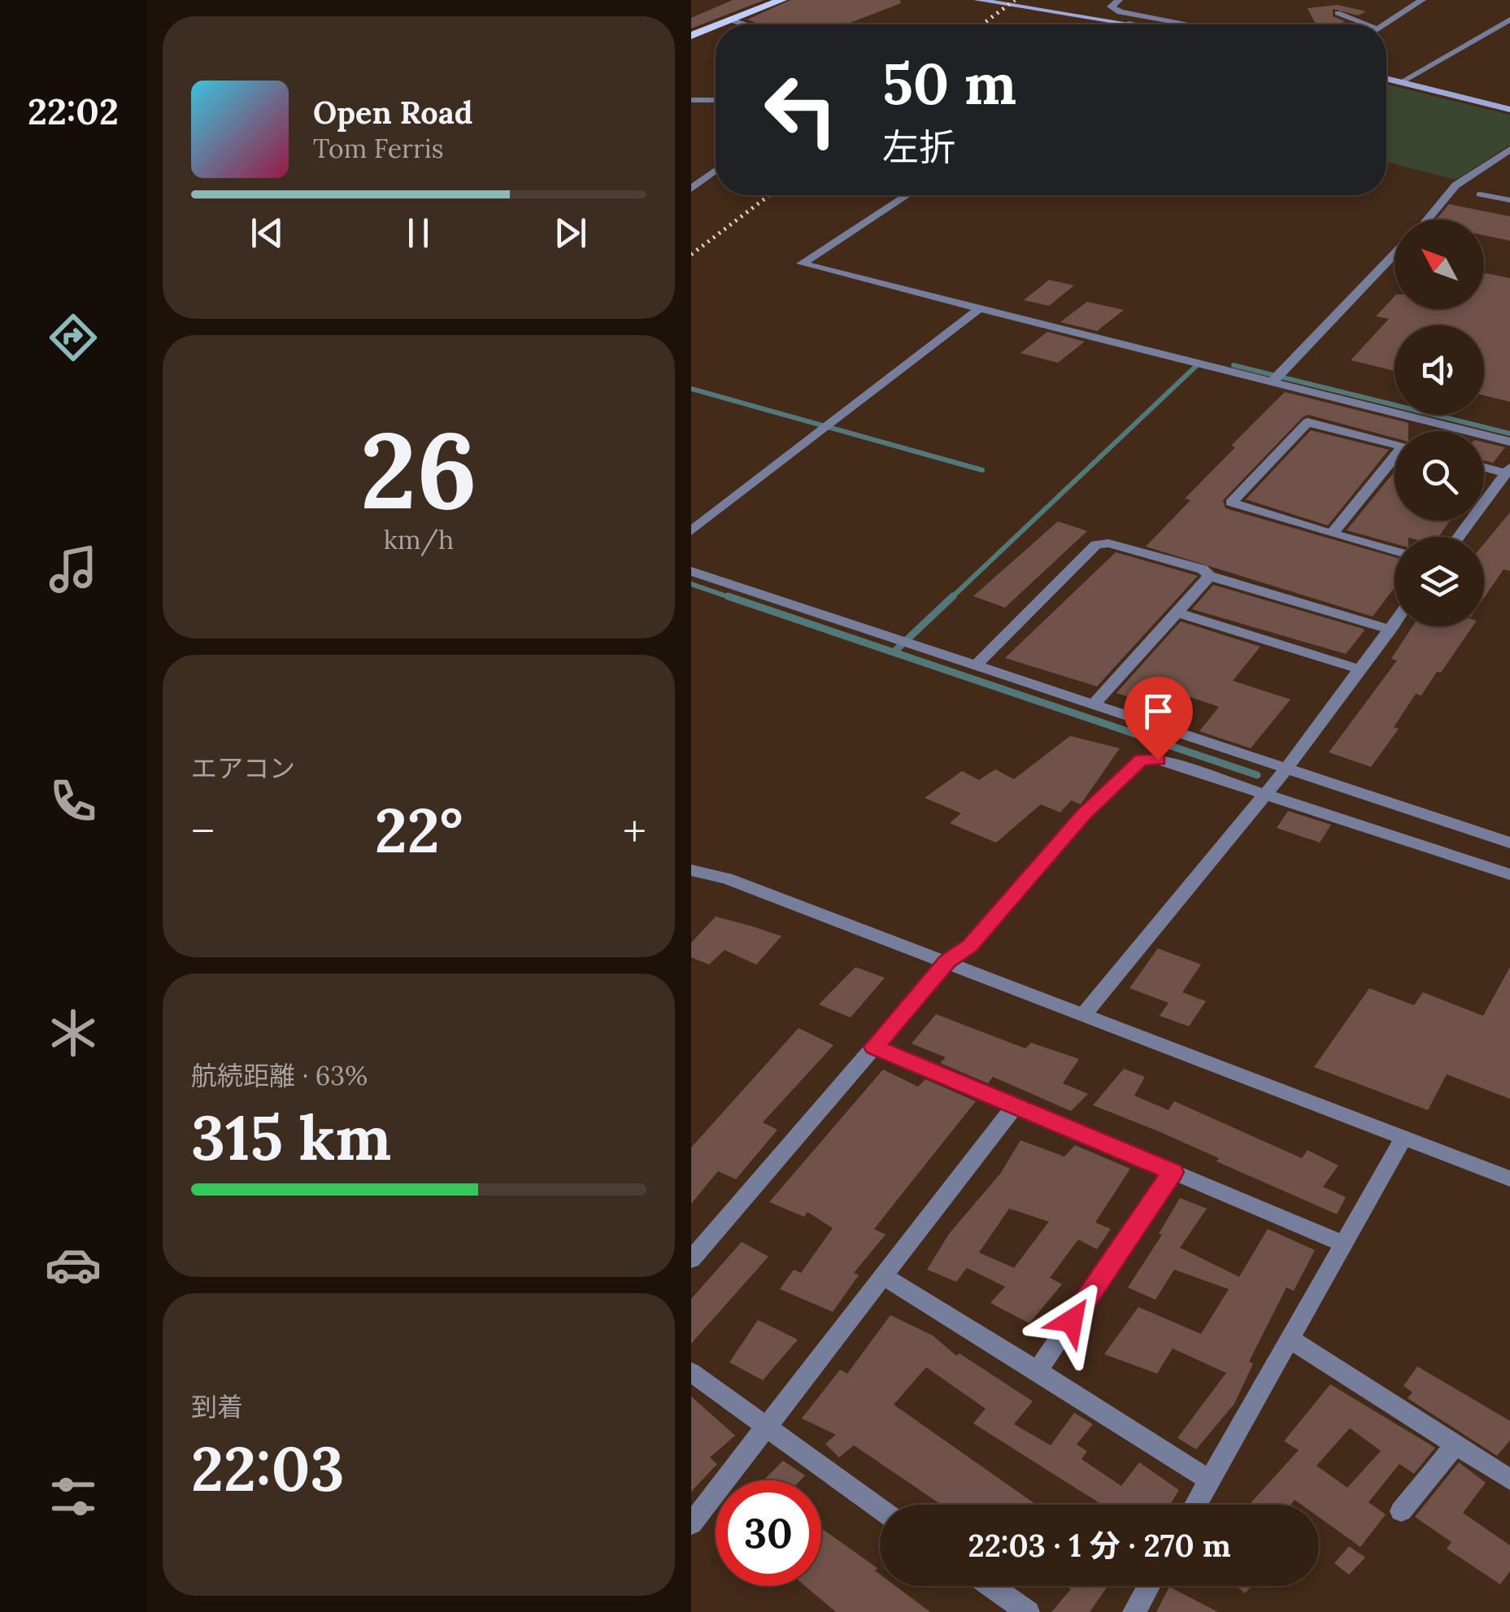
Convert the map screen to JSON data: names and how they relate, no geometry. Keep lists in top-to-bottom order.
{
  "north": "top left",
  "page": {
    "tabs": "22:02",
    "turn": ["50 m", "左折"],
    "song": ["Open Road", "Tom Ferris"],
    "tile": [
      ["26", "km/h"],
      "エアコン",
      ["航続距離 · 63%", "315 km"],
      ["到着", "22:03"]
    ],
    "heat": ["−", "22°", "+"],
    "limit": "30",
    "trip": "22:03 · 1 分 · 270 m"
  }
}
